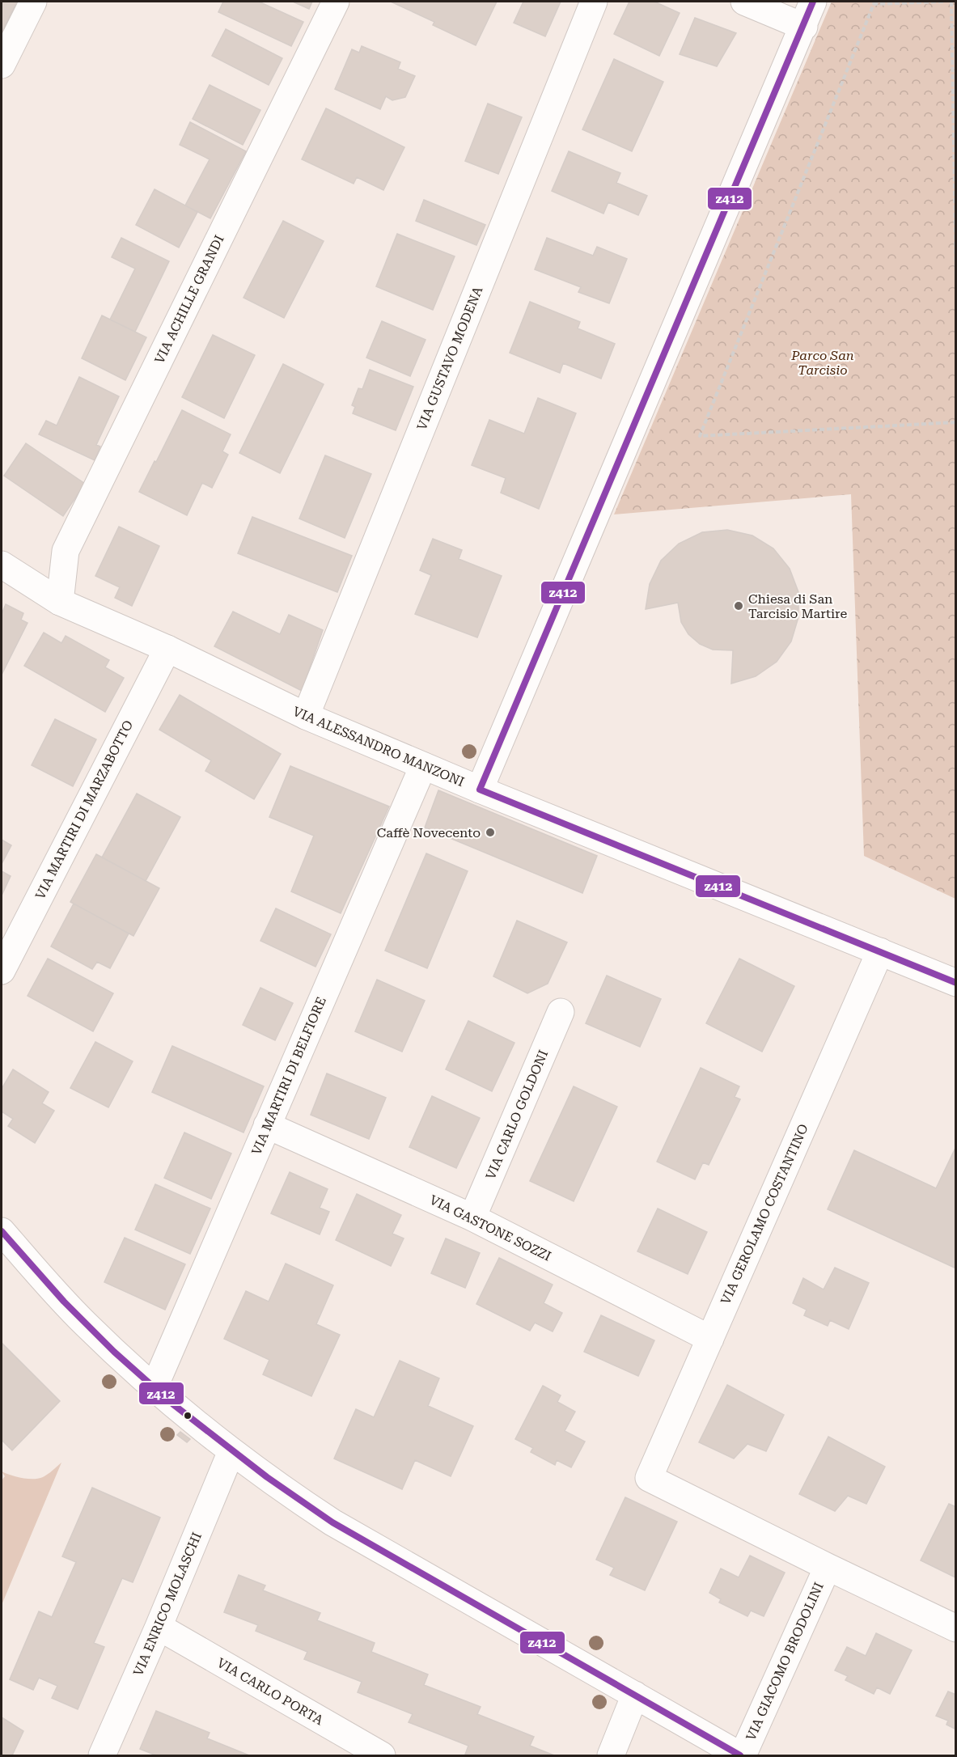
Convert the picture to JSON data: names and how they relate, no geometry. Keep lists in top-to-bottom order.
{
  "streets": {
    "street": [
      "VIA ACHILLE GRANDI",
      "VIA GUSTAVO MODENA",
      "VIA ALESSANDRO MANZONI",
      "VIA MARTIRI DI MARZABOTTO",
      "VIA MARTIRI DI BELFIORE",
      "VIA CARLO GOLDONI",
      "VIA GEROLAMO COSTANTINO",
      "VIA GASTONE SOZZI",
      "VIA ENRICO MOLASCHI",
      "VIA GIACOMO BRODOLINI",
      "VIA CARLO PORTA"
    ]
  },
  "crossings": [
    ["VIA ACHILLE GRANDI", "VIA ALESSANDRO MANZONI"],
    ["VIA GUSTAVO MODENA", "VIA ALESSANDRO MANZONI"],
    ["VIA ALESSANDRO MANZONI", "VIA MARTIRI DI MARZABOTTO"],
    ["VIA ALESSANDRO MANZONI", "VIA MARTIRI DI BELFIORE"],
    ["VIA ALESSANDRO MANZONI", "VIA GEROLAMO COSTANTINO"],
    ["VIA MARTIRI DI BELFIORE", "VIA GASTONE SOZZI"],
    ["VIA CARLO GOLDONI", "VIA GASTONE SOZZI"],
    ["VIA GEROLAMO COSTANTINO", "VIA GASTONE SOZZI"],
    ["VIA GEROLAMO COSTANTINO", "VIA GIACOMO BRODOLINI"],
    ["VIA ENRICO MOLASCHI", "VIA CARLO PORTA"]
  ],
  "parks": ["Parco San Tarcisio"],
  "places": ["Chiesa di San Tarcisio Martire", "Caffè Novecento"],
  "lines": ["transit line z412"]
}
